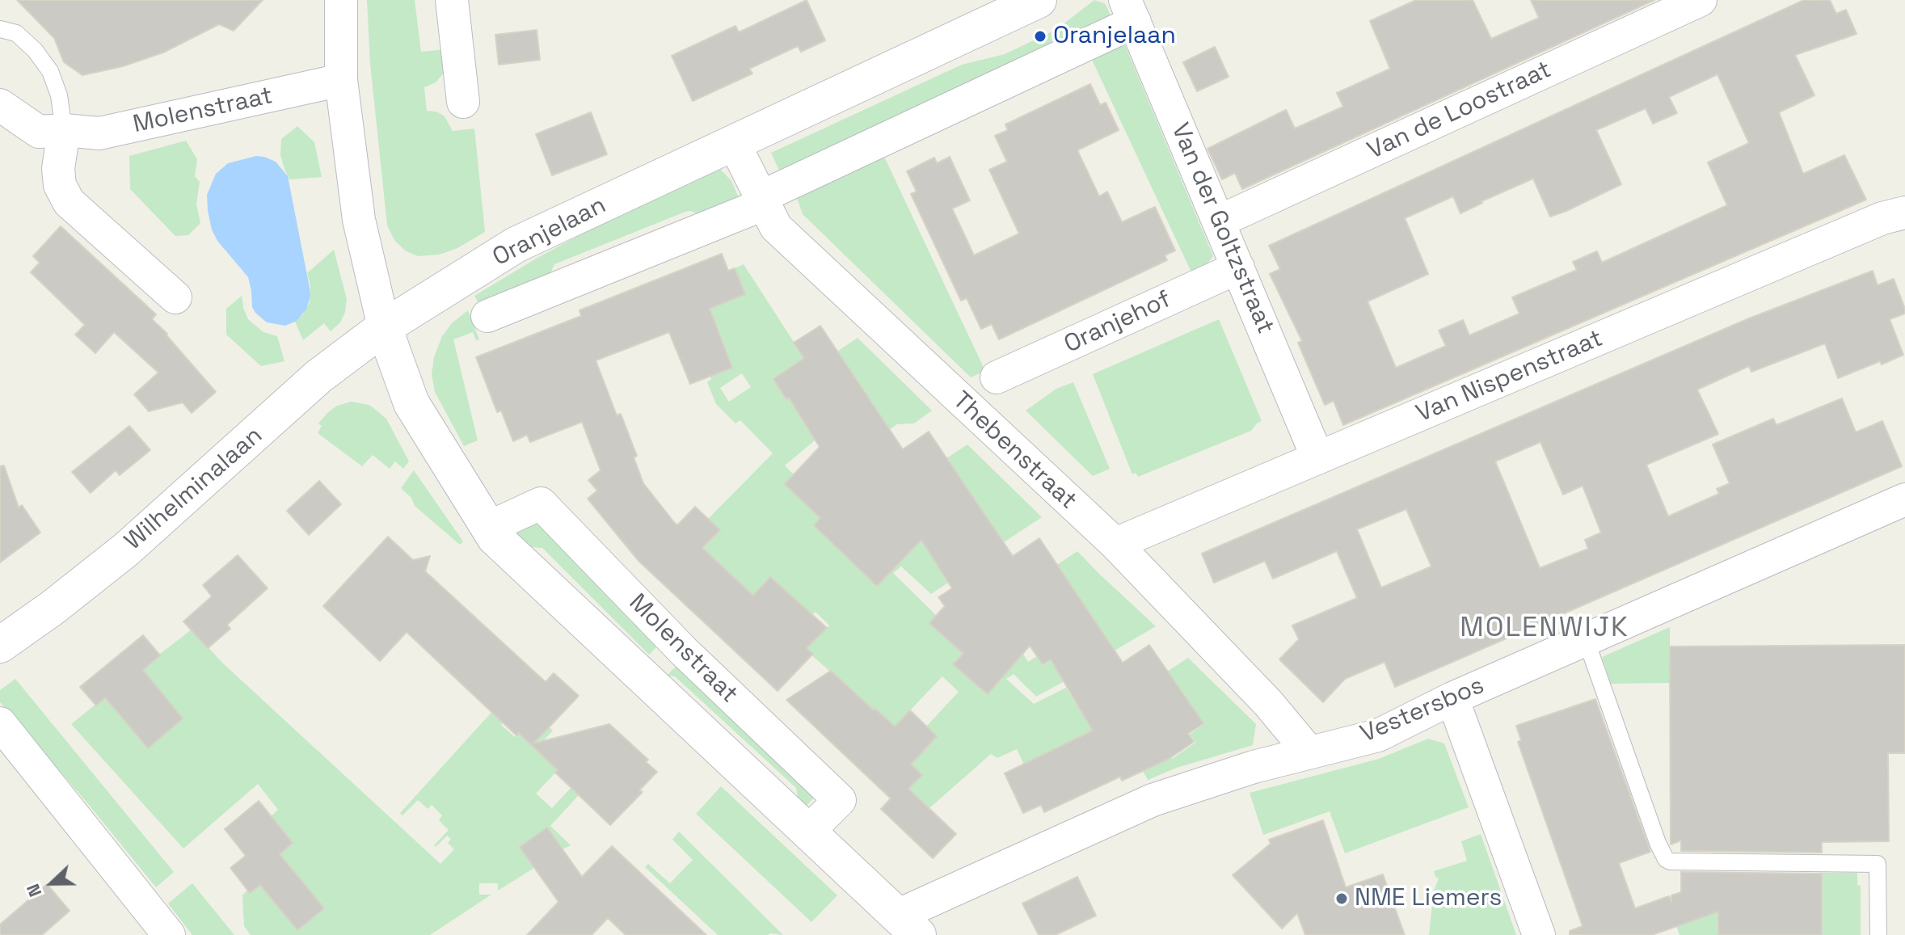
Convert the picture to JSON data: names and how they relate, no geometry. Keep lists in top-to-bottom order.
{
  "streets": {
    "street": [
      "Molenstraat",
      "Van de Loostraat",
      "Van der Goltzstraat",
      "Oranjelaan",
      "Oranjehof",
      "Van Nispenstraat",
      "Thebenstraat",
      "Wilhelminalaan",
      "Vestersbos"
    ]
  },
  "crossings": [
    ["Molenstraat", "Oranjelaan"],
    ["Molenstraat", "Wilhelminalaan"],
    ["Molenstraat", "Vestersbos"],
    ["Van de Loostraat", "Van der Goltzstraat"],
    ["Van der Goltzstraat", "Oranjelaan"],
    ["Van der Goltzstraat", "Oranjehof"],
    ["Van der Goltzstraat", "Van Nispenstraat"],
    ["Oranjelaan", "Thebenstraat"],
    ["Oranjelaan", "Wilhelminalaan"],
    ["Van Nispenstraat", "Thebenstraat"],
    ["Thebenstraat", "Vestersbos"]
  ],
  "districts": ["MOLENWIJK"],
  "places": ["Oranjelaan", "NME Liemers"],
  "north": "left"
}
